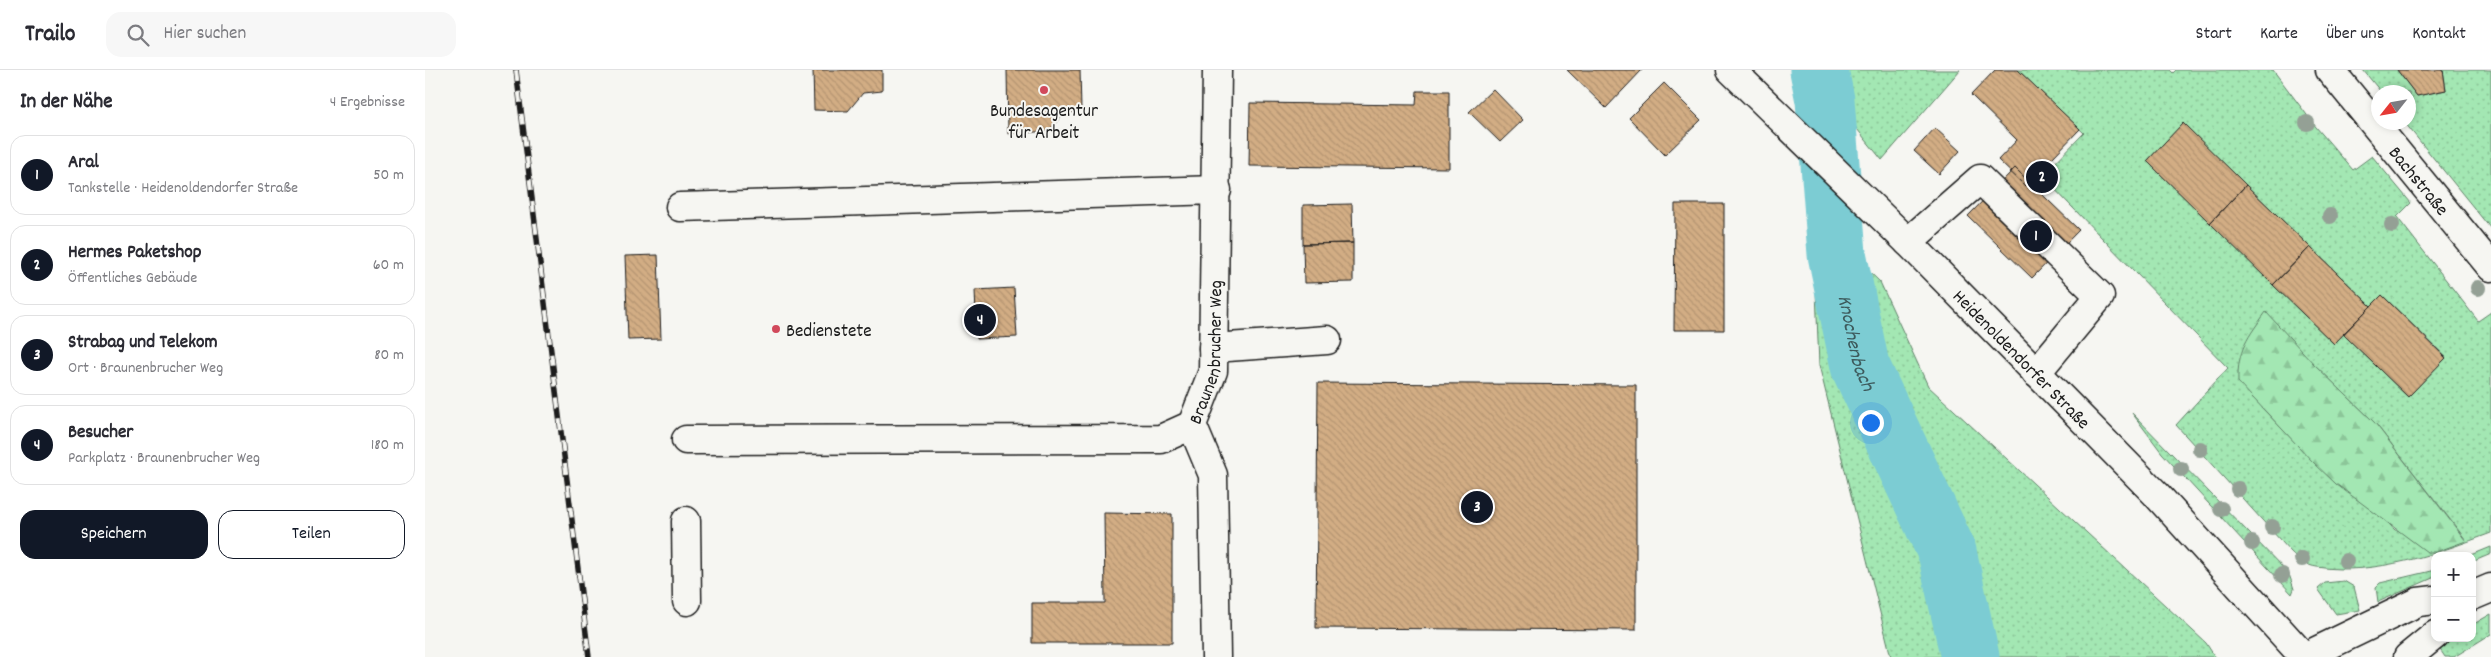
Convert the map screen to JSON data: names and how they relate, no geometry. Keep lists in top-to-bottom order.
{
  "streets": {
    "street": ["Bachstraße", "Braunenbrucher Weg", "Heidenoldendorfer Straße"]
  },
  "water": ["Knochenbach"],
  "places": ["Bundesagentur für Arbeit", "Bedienstete"],
  "north": "bottom left",
  "page": {
    "header": "Trailo",
    "search": "Hier suchen",
    "nav": [
      "Start",
      "Karte",
      "Über uns",
      "Kontakt"
    ],
    "heading": ["In der Nähe", "4 Ergebnisse"],
    "list": [
      {
        "mark": "1",
        "name": "Aral",
        "note": "Tankstelle · Heidenoldendorfer Straße",
        "value": "50 m"
      },
      {
        "mark": "2",
        "name": "Hermes Paketshop",
        "note": "Öffentliches Gebäude",
        "value": "60 m"
      },
      {
        "mark": "3",
        "name": "Strabag und Telekom",
        "note": "Ort · Braunenbrucher Weg",
        "value": "80 m"
      },
      {
        "mark": "4",
        "name": "Besucher",
        "note": "Parkplatz · Braunenbrucher Weg",
        "value": "180 m"
      }
    ],
    "pins": [
      "2",
      "1",
      "4",
      "3"
    ],
    "buttons": ["Speichern", "Teilen"],
    "map_buttons": ["+", "−"]
  }
}
